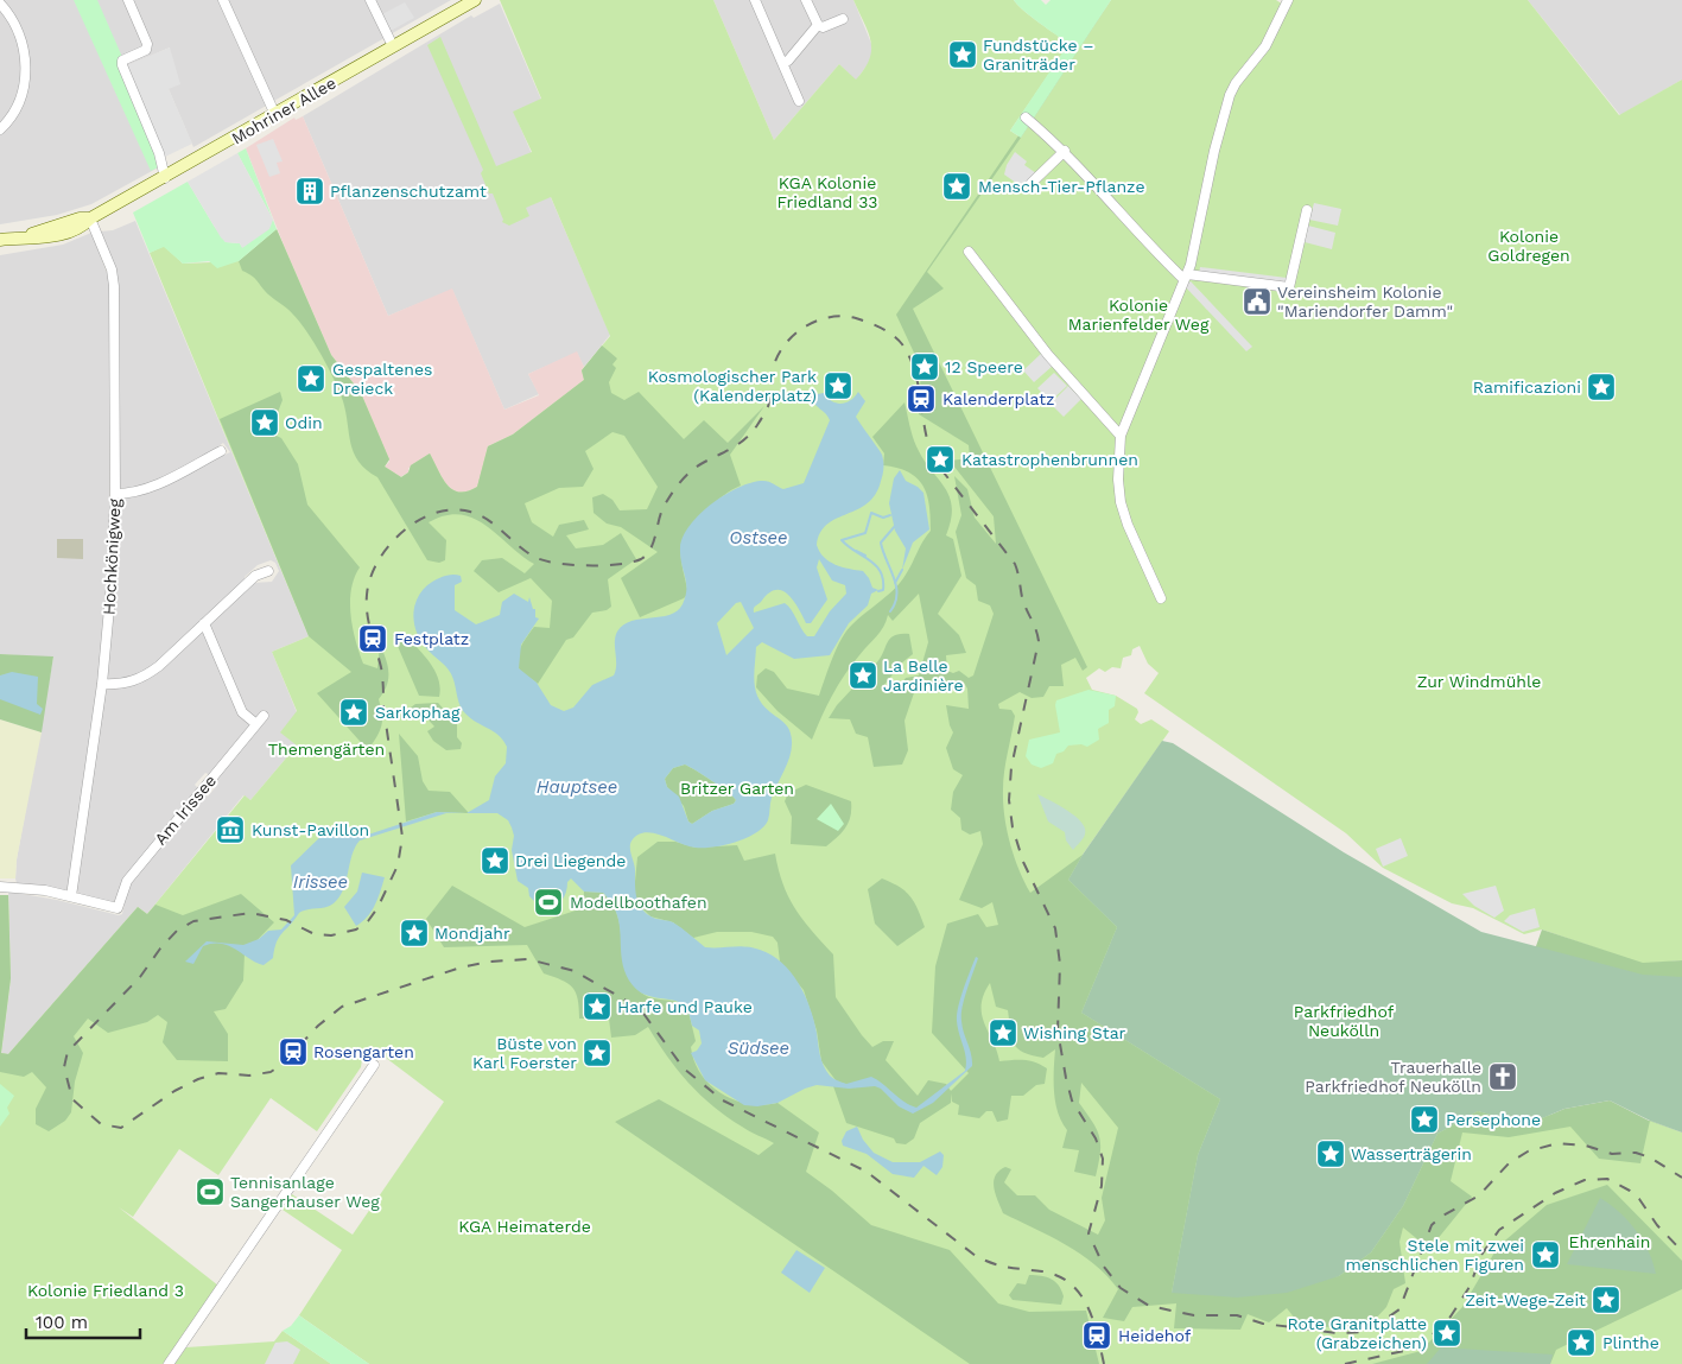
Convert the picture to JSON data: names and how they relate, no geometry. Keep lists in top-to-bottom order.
{
  "streets": {
    "main road": ["Mohriner Allee"],
    "street": ["Hochkönigweg", "Am Irissee"]
  },
  "crossings": [
    ["Mohriner Allee", "Hochkönigweg"],
    ["Hochkönigweg", "Am Irissee"]
  ],
  "water": [
    "Ostsee",
    "Hauptsee",
    "Irissee",
    "Südsee"
  ],
  "parks": [
    "KGA Kolonie Friedland 33",
    "Kolonie Goldregen",
    "Kolonie Marienfelder Weg",
    "Zur Windmühle",
    "Themengärten",
    "Britzer Garten",
    "Parkfriedhof Neukölln",
    "KGA Heimaterde",
    "Ehrenhain",
    "Kolonie Friedland 3"
  ],
  "places": {
    "place": [
      "Fundstücke – Graniträder",
      "Mensch-Tier-Pflanze",
      "12 Speere",
      "Gespaltenes Dreieck",
      "Kosmologischer Park (Kalenderplatz)",
      "Ramificazioni",
      "Odin",
      "Katastrophenbrunnen",
      "La Belle Jardinière",
      "Sarkophag",
      "Drei Liegende",
      "Mondjahr",
      "Harfe und Pauke",
      "Wishing Star",
      "Büste von Karl Foerster",
      "Persephone",
      "Wasserträgerin",
      "Stele mit zwei menschlichen Figuren",
      "Zeit-Wege-Zeit",
      "Rote Granitplatte (Grabzeichen)",
      "Plinthe"
    ],
    "building": ["Pflanzenschutzamt"],
    "public building": ["Vereinsheim Kolonie \"Mariendorfer Damm\""],
    "station": [
      "Kalenderplatz",
      "Festplatz",
      "Rosengarten",
      "Heidehof"
    ],
    "museum": ["Kunst-Pavillon"],
    "sports": ["Modellboothafen", "Tennisanlage Sangerhauser Weg"],
    "church": ["Trauerhalle Parkfriedhof Neukölln"]
  },
  "scale_bar": "100 m"
}
